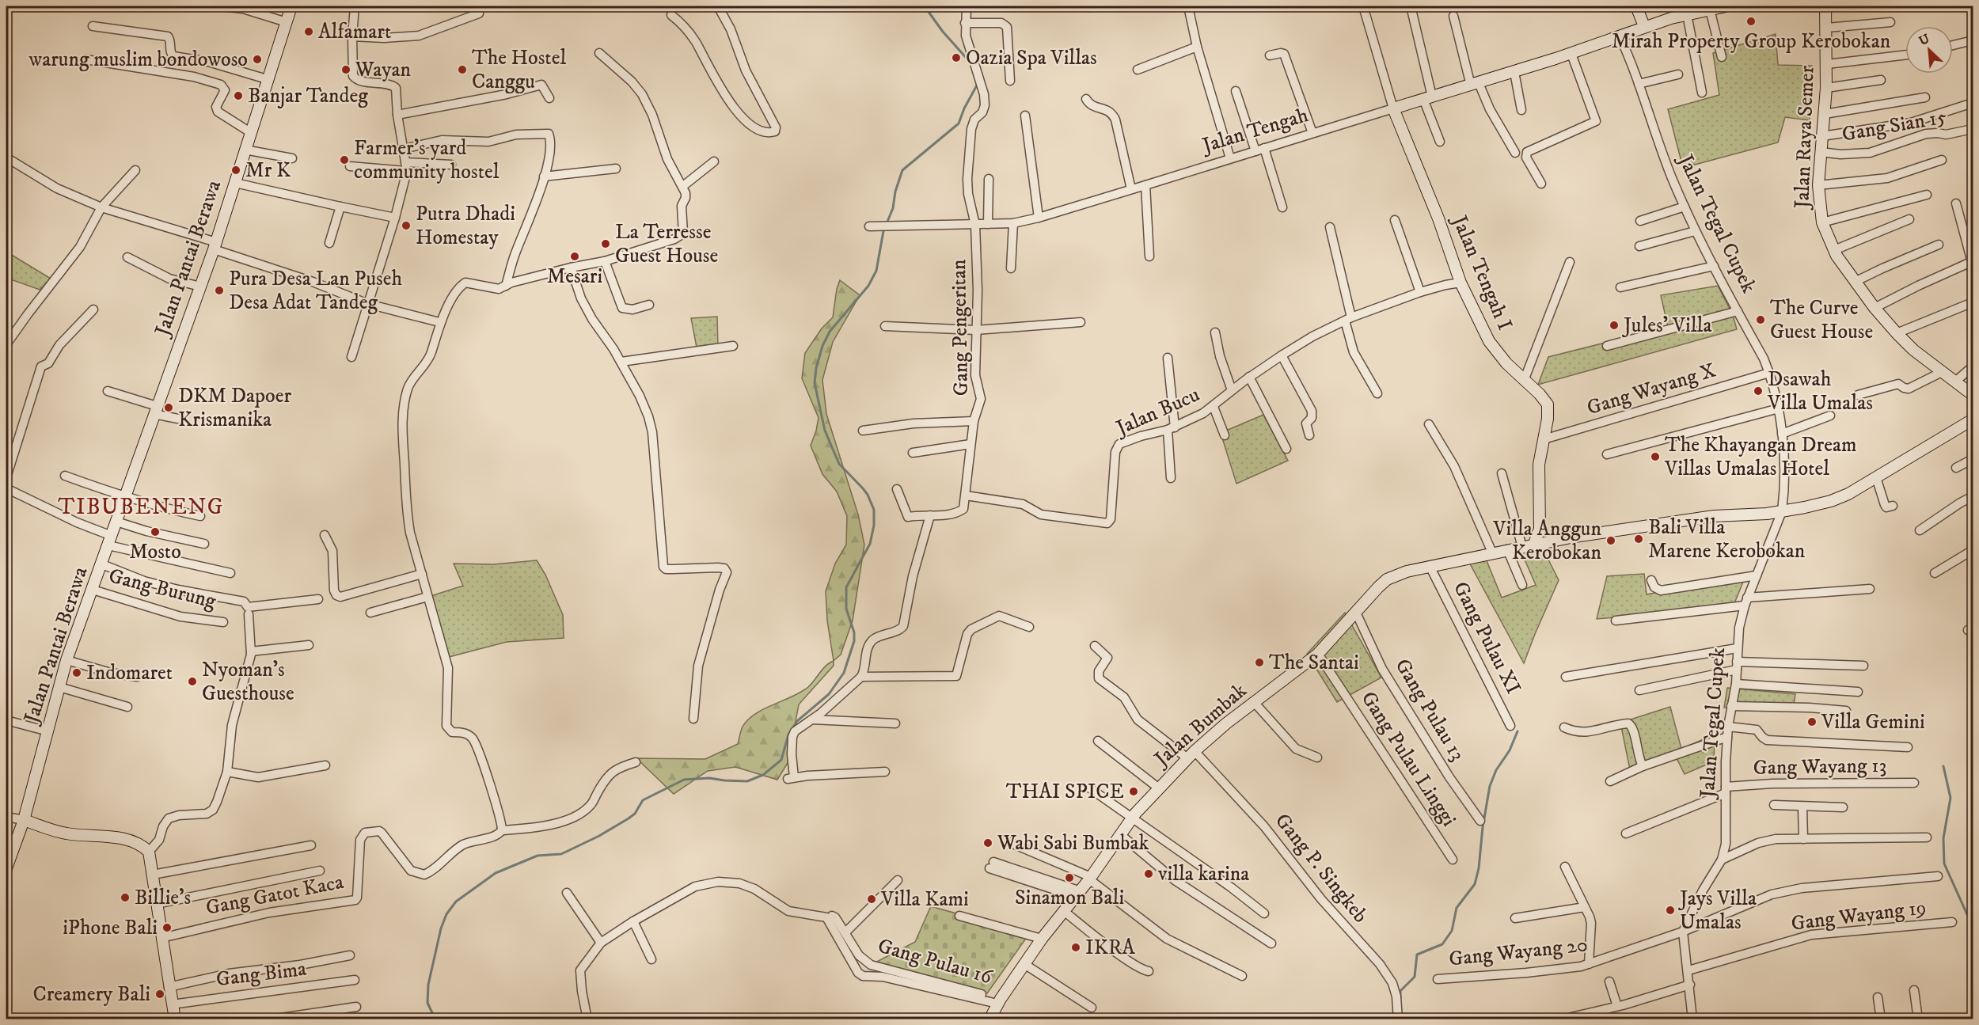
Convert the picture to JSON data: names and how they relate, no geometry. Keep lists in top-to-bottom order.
{
  "streets": {
    "street": [
      "Gang Sian 15",
      "Jalan Tengah",
      "Jalan Raya Semer",
      "Jalan Tegal Cupek",
      "Jalan Pantai Berawa",
      "Jalan Tengah I",
      "Gang Pengeritan",
      "Gang Wayang X",
      "Jalan Bucu",
      "Gang Burung",
      "Gang Pulau XI",
      "Gang Pulau 13",
      "Jalan Bumbak",
      "Gang Pulau Linggi",
      "Gang Wayang 13",
      "Gang P. Singkeb",
      "Gang Gatot Kaca",
      "Gang Wayang 19",
      "Gang Wayang 20",
      "Gang Pulau 16",
      "Gang Bima"
    ]
  },
  "crossings": [
    ["Gang Sian 15", "Jalan Raya Semer"],
    ["Jalan Tengah", "Jalan Tegal Cupek"],
    ["Jalan Tengah", "Jalan Tengah I"],
    ["Jalan Tengah", "Gang Pengeritan"],
    ["Jalan Tegal Cupek", "Gang Wayang X"],
    ["Jalan Tegal Cupek", "Gang Wayang 13"],
    ["Jalan Tegal Cupek", "Gang Wayang 20"],
    ["Jalan Pantai Berawa", "Gang Burung"],
    ["Jalan Tengah I", "Gang Wayang X"],
    ["Jalan Tengah I", "Jalan Bucu"],
    ["Jalan Tengah I", "Jalan Bumbak"],
    ["Gang Pengeritan", "Jalan Bucu"],
    ["Gang Pulau XI", "Jalan Bumbak"],
    ["Gang Pulau 13", "Jalan Bumbak"],
    ["Jalan Bumbak", "Gang Pulau Linggi"],
    ["Jalan Bumbak", "Gang P. Singkeb"],
    ["Jalan Bumbak", "Gang Pulau 16"]
  ],
  "districts": ["TIBUBENENG"],
  "places": [
    "Mirah Property Group Kerobokan",
    "Alfamart",
    "Oazia Spa Villas",
    "warung muslim bondowoso",
    "Wayan",
    "The Hostel Canggu",
    "Banjar Tandeg",
    "Farmer's yard community hostel",
    "Mr K",
    "Putra Dhadi Homestay",
    "La Terresse Guest House",
    "Mesari",
    "Pura Desa Lan Puseh Desa Adat Tandeg",
    "The Curve Guest House",
    "Jules' Villa",
    "Dsawah Villa Umalas",
    "DKM Dapoer Krismanika",
    "The Khayangan Dream Villas Umalas Hotel",
    "Mosto",
    "Bali Villa Marene Kerobokan",
    "Villa Anggun Kerobokan",
    "The Santai",
    "Indomaret",
    "Nyoman's Guesthouse",
    "Villa Gemini",
    "THAI SPICE",
    "Wabi Sabi Bumbak",
    "villa karina",
    "Sinamon Bali",
    "Billie's",
    "Villa Kami",
    "Jays Villa Umalas",
    "iPhone Bali",
    "IKRA",
    "Creamery Bali"
  ],
  "north": "top left"
}
